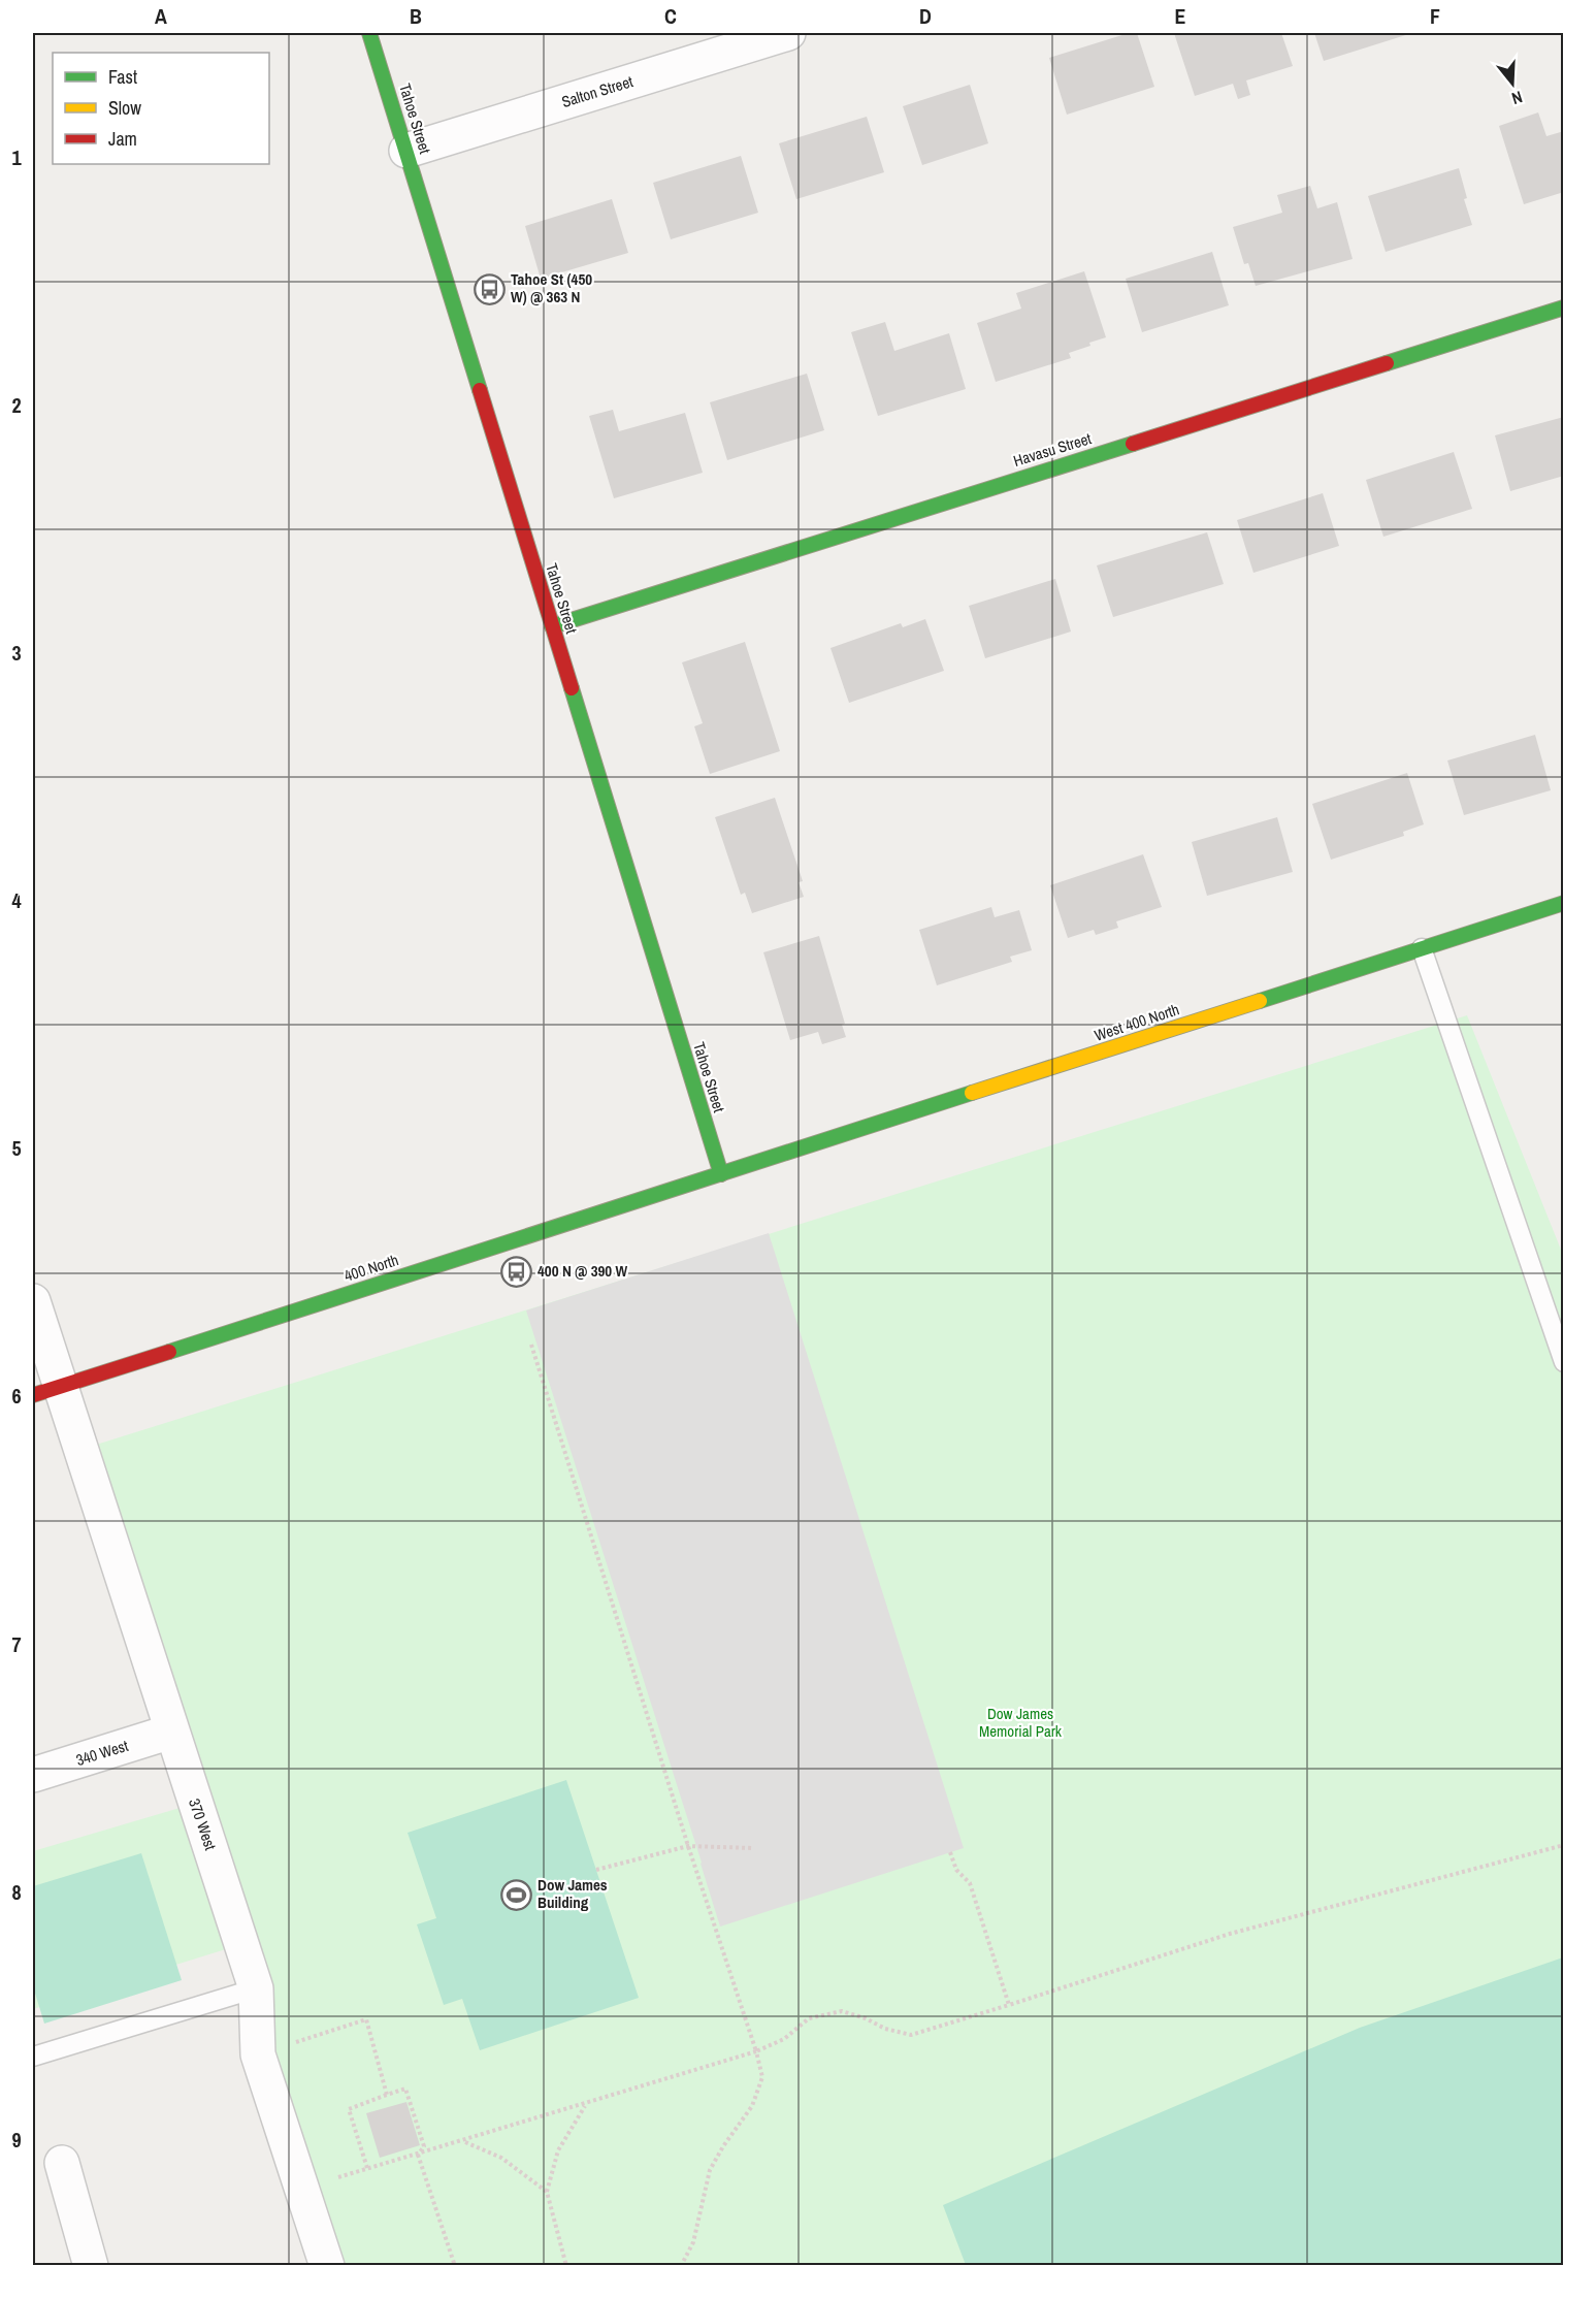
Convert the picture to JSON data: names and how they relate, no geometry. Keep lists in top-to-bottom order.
{
  "streets": {
    "street": [
      "Salton Street",
      "Tahoe Street",
      "Havasu Street",
      "West 400 North",
      "400 North",
      "340 West",
      "370 West"
    ]
  },
  "crossings": [
    ["Salton Street", "Tahoe Street"],
    ["Tahoe Street", "Havasu Street"],
    ["Tahoe Street", "West 400 North"],
    ["Tahoe Street", "400 North"],
    ["West 400 North", "400 North"],
    ["400 North", "370 West"],
    ["340 West", "370 West"]
  ],
  "parks": ["Dow James Memorial Park"],
  "places": {
    "bus stop": ["Tahoe St (450 W) @ 363 N", "400 N @ 390 W"],
    "sports": ["Dow James Building"]
  },
  "legend": ["Fast", "Slow", "Jam"],
  "north": "bottom",
  "grid": {
    "columns": [
      "A",
      "B",
      "C",
      "D",
      "E",
      "F"
    ],
    "rows": [
      "1",
      "2",
      "3",
      "4",
      "5",
      "6",
      "7",
      "8",
      "9"
    ]
  }
}
